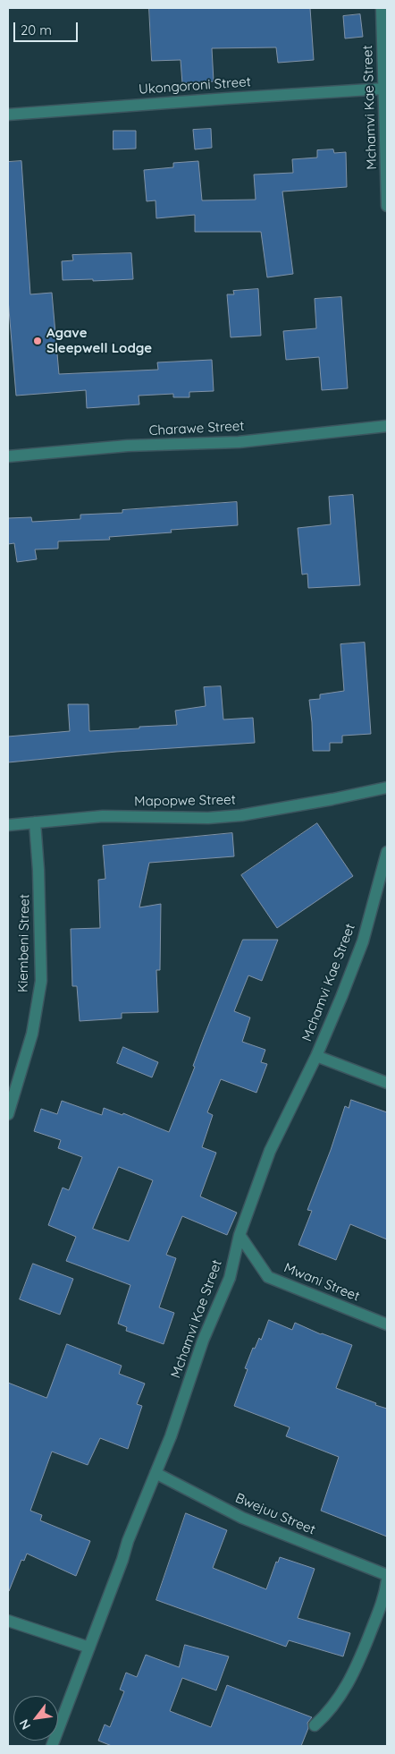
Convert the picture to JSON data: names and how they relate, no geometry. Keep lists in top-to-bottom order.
{
  "streets": {
    "street": [
      "Ukongoroni Street",
      "Mchamvi Kae Street",
      "Charawe Street",
      "Mapopwe Street",
      "Kiembeni Street",
      "Mwani Street",
      "Bwejuu Street"
    ]
  },
  "crossings": [
    ["Ukongoroni Street", "Mchamvi Kae Street"],
    ["Mchamvi Kae Street", "Mwani Street"],
    ["Mchamvi Kae Street", "Bwejuu Street"],
    ["Mapopwe Street", "Kiembeni Street"]
  ],
  "places": ["Agave Sleepwell Lodge"],
  "scale_bar": "20 m",
  "north": "bottom left"
}
